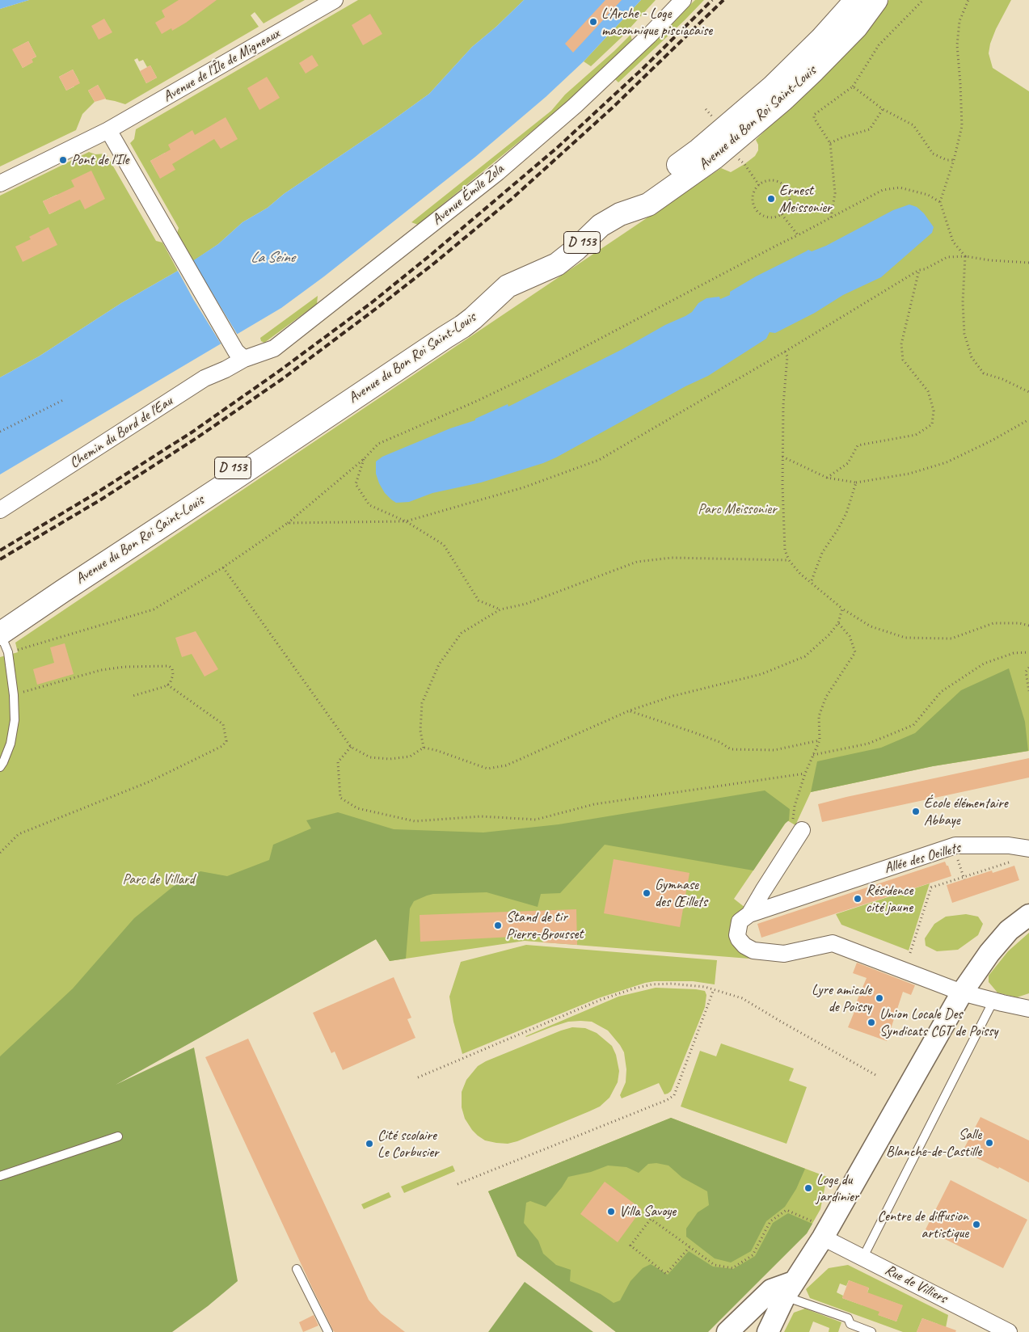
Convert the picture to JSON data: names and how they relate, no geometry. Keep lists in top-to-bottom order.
{
  "streets": {
    "main road": ["Avenue du Bon Roi Saint-Louis", "D 153"],
    "street": [
      "Avenue de l'Île de Migneaux",
      "Avenue Émile Zola",
      "Chemin du Bord de l'Eau",
      "Allée des Oeillets",
      "Rue de Villiers"
    ]
  },
  "crossings": [
    ["Avenue Émile Zola", "Chemin du Bord de l'Eau"]
  ],
  "water": ["La Seine"],
  "parks": ["Parc Meissonier", "Parc de Villard"],
  "places": [
    "L'Arche - Loge maconnique pisciacaise",
    "Pont de l'Ile",
    "Ernest Meissonier",
    "École élémentaire Abbaye",
    "Gymnase des Œillets",
    "Résidence cité jaune",
    "Stand de tir Pierre-Brousset",
    "Lyre amicale de Poissy",
    "Union Locale Des Syndicats CGT de Poissy",
    "Salle Blanche-de-Castille",
    "Cité scolaire Le Corbusier",
    "Loge du jardinier",
    "Villa Savoye",
    "Centre de diffusion artistique"
  ]
}
